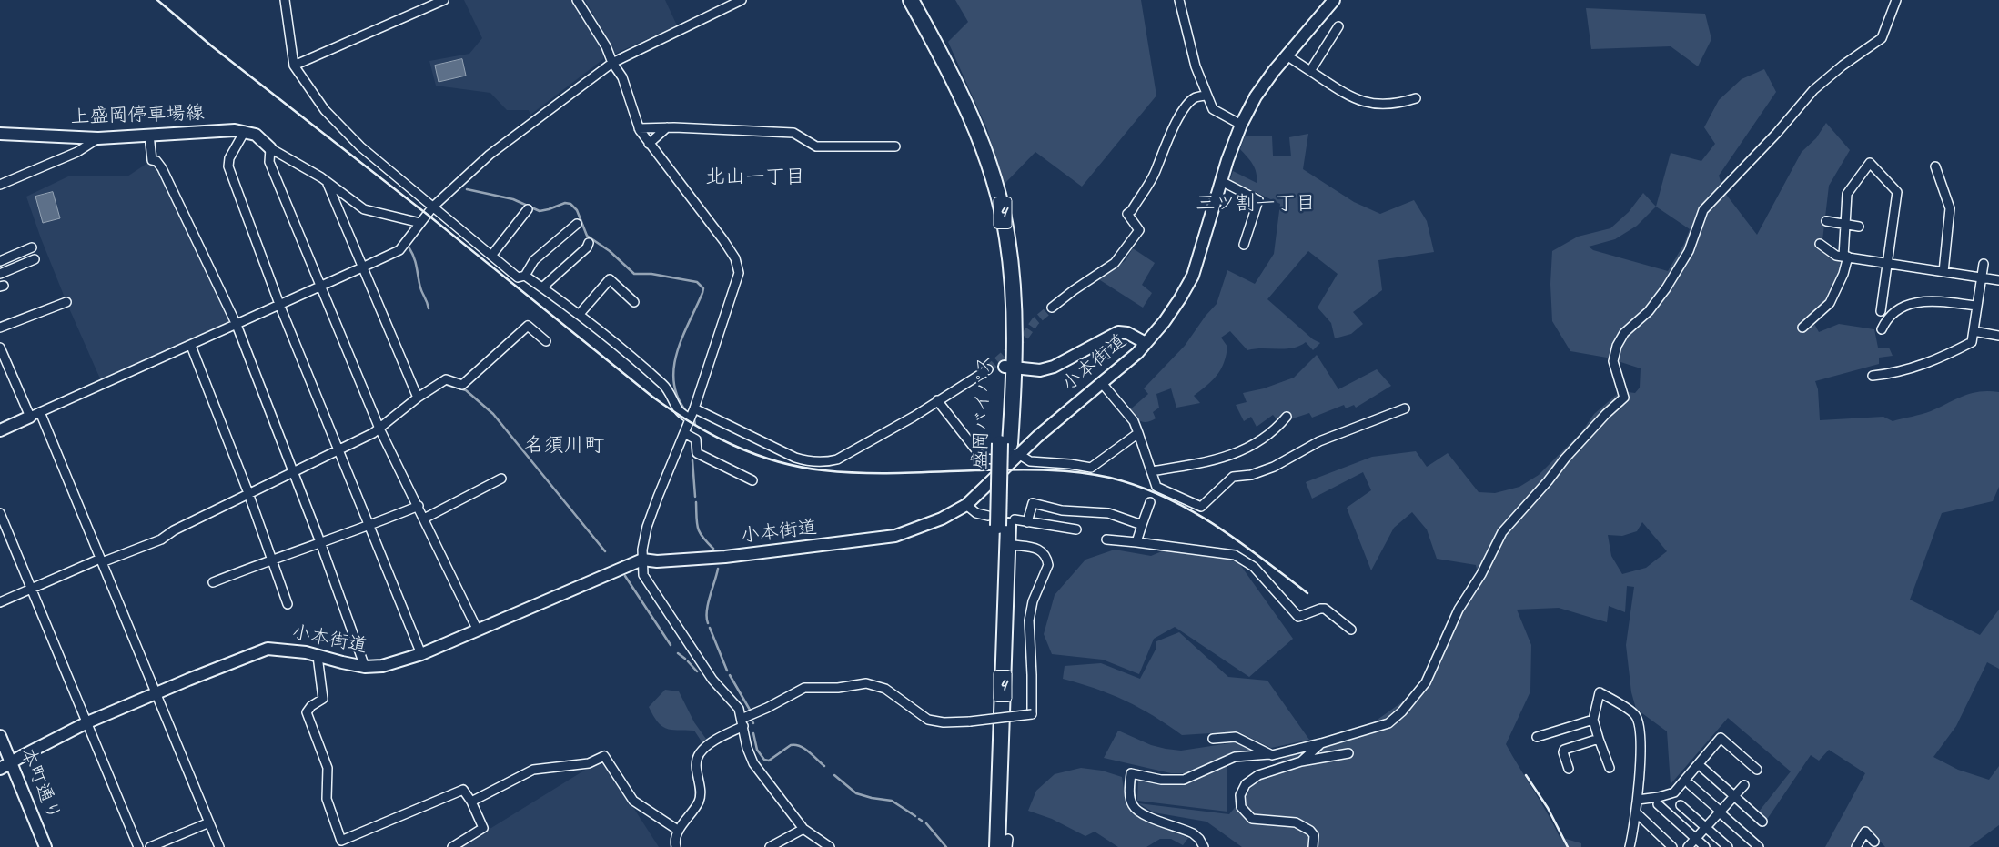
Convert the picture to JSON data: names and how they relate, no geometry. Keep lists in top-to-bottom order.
{
  "streets": {
    "highway": ["4", "盛岡バイパス"],
    "street": ["上盛岡停車場線", "小本街道", "本町通り"]
  },
  "crossings": [
    ["小本街道", "盛岡バイパス"],
    ["小本街道", "本町通り"]
  ],
  "districts": ["北山一丁目", "三ツ割一丁目", "名須川町"]
}
